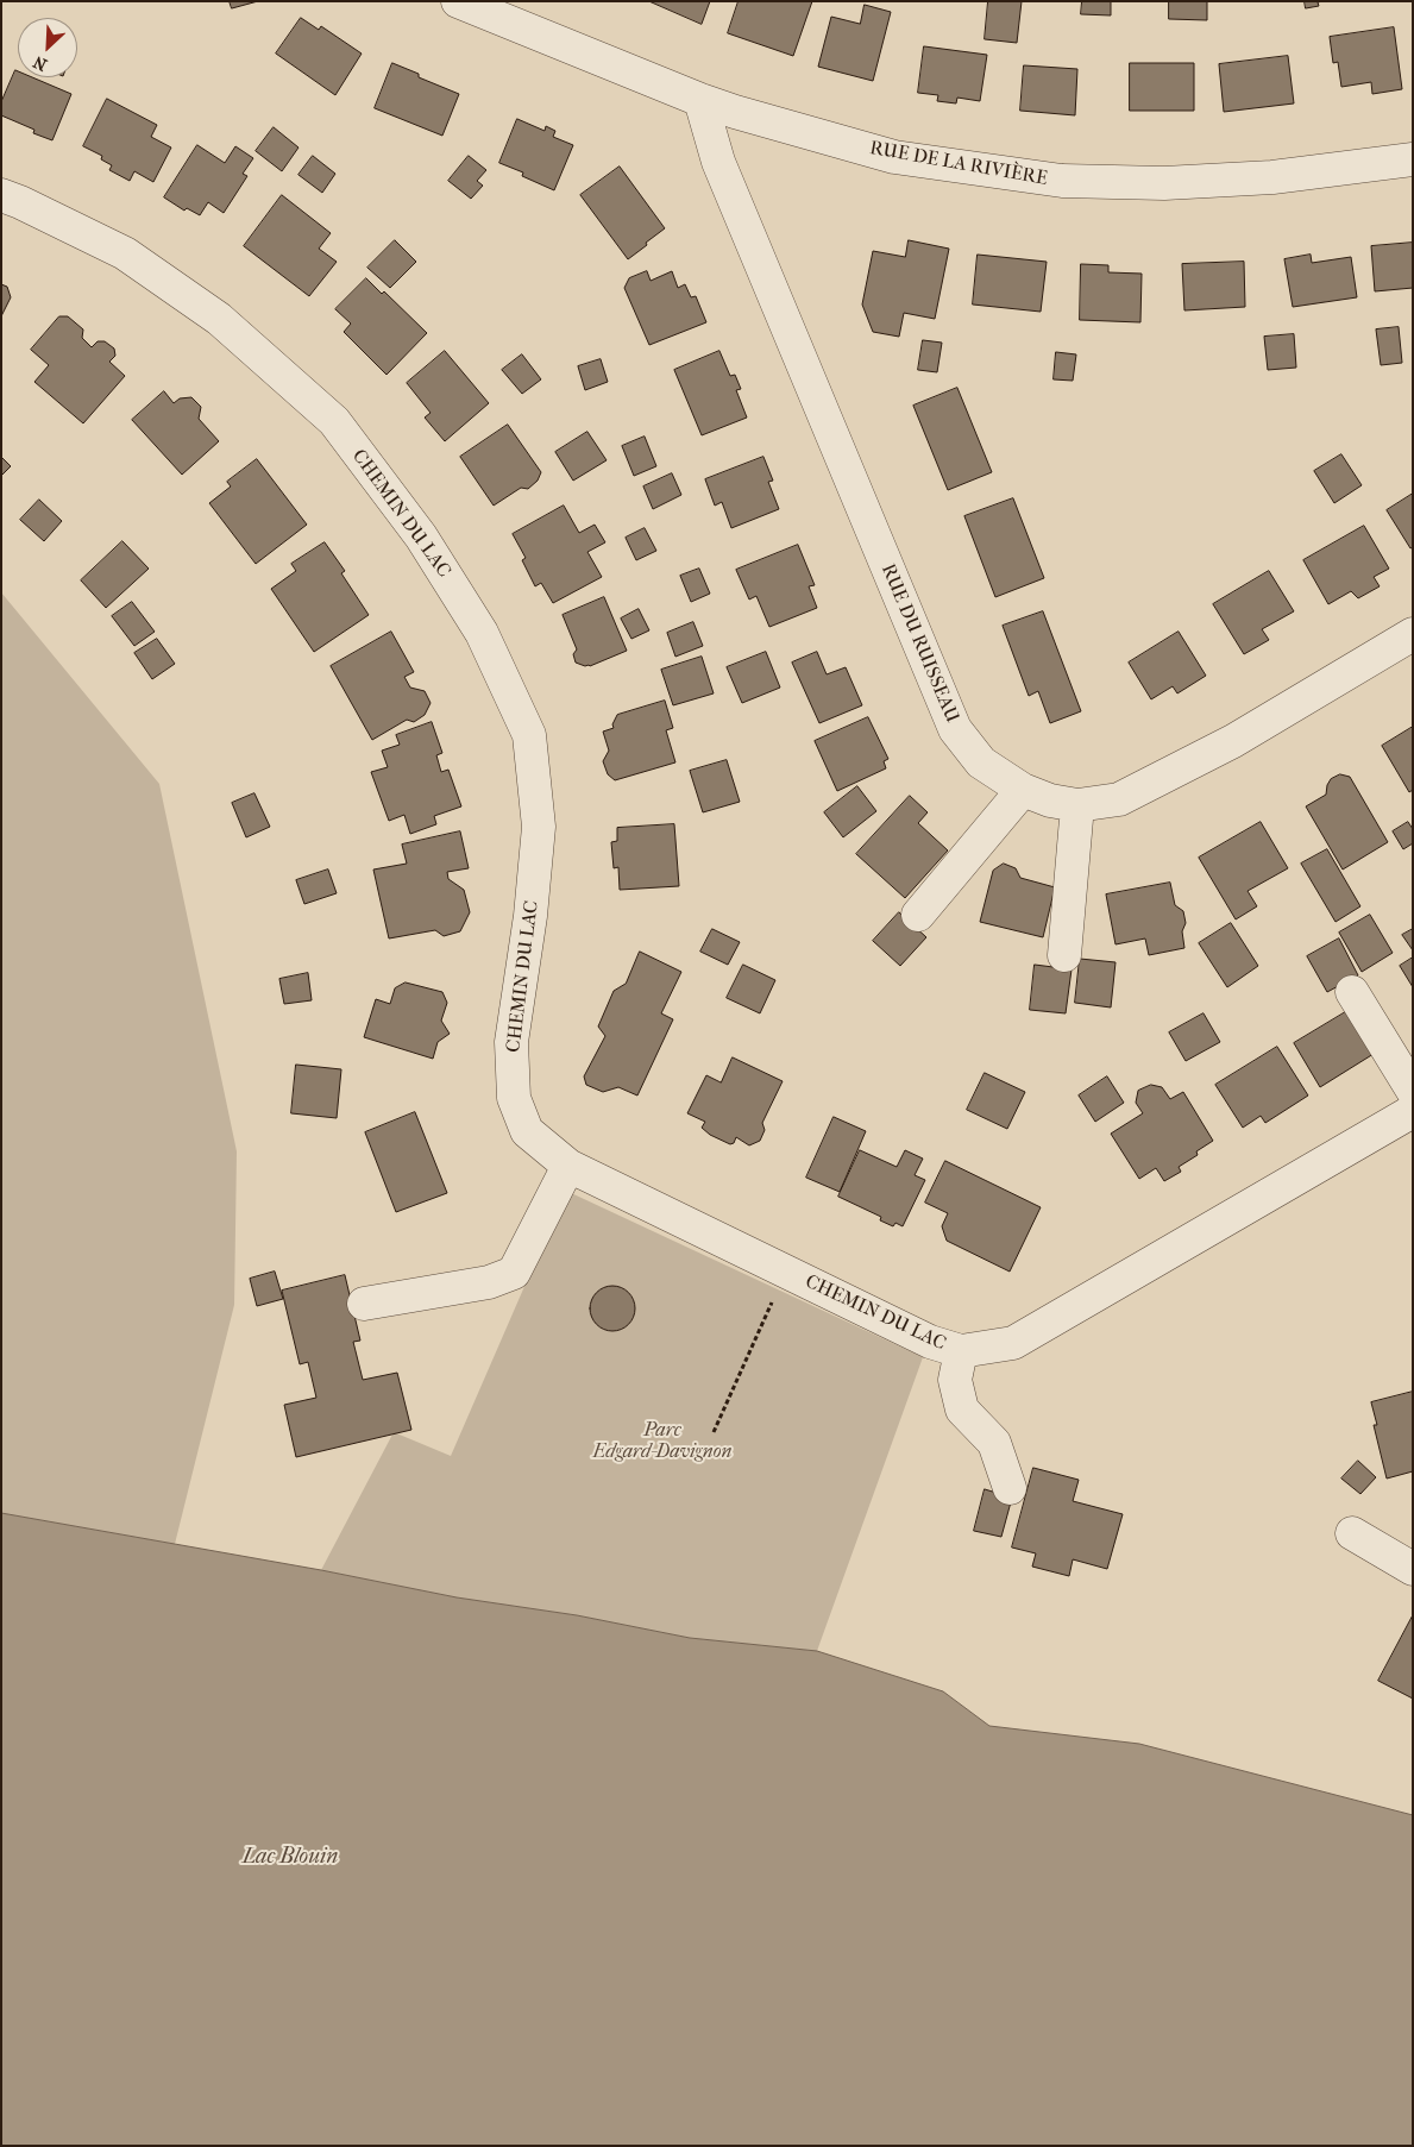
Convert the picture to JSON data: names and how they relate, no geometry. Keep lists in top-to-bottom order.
{
  "streets": {
    "street": ["RUE DE LA RIVIÈRE", "CHEMIN DU LAC", "RUE DU RUISSEAU"]
  },
  "crossings": [
    ["RUE DE LA RIVIÈRE", "RUE DU RUISSEAU"]
  ],
  "water": ["Lac Blouin"],
  "parks": ["Parc Edgard-Davignon"],
  "north": "bottom left"
}
